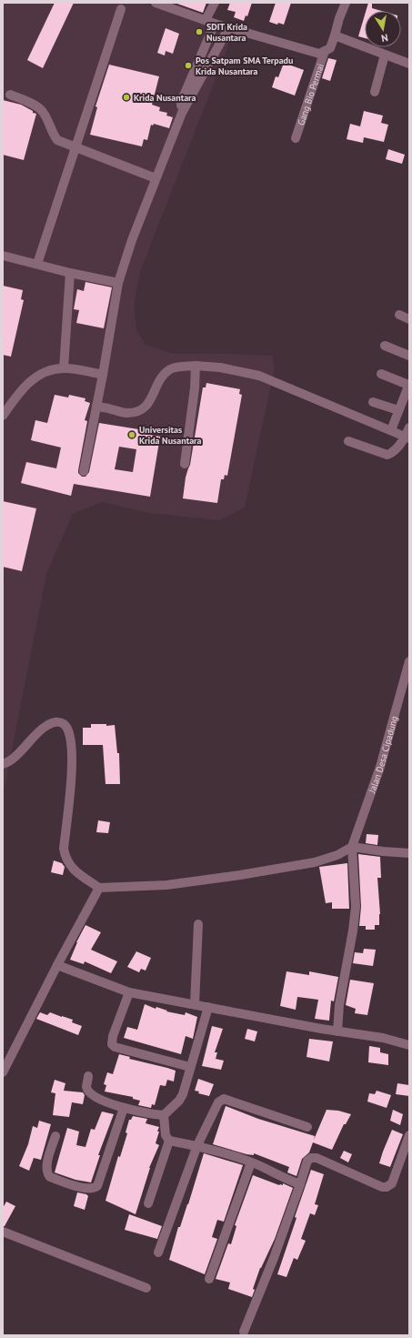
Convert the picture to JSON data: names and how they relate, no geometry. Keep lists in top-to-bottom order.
{
  "streets": {
    "street": ["Gang Bio Permai", "Jalan Desa Cipadung"]
  },
  "places": [
    "SDIT Krida Nusantara",
    "Pos Satpam SMA Terpadu Krida Nusantara",
    "Krida Nusantara",
    "Universitas Krida Nusantara"
  ],
  "north": "bottom"
}
